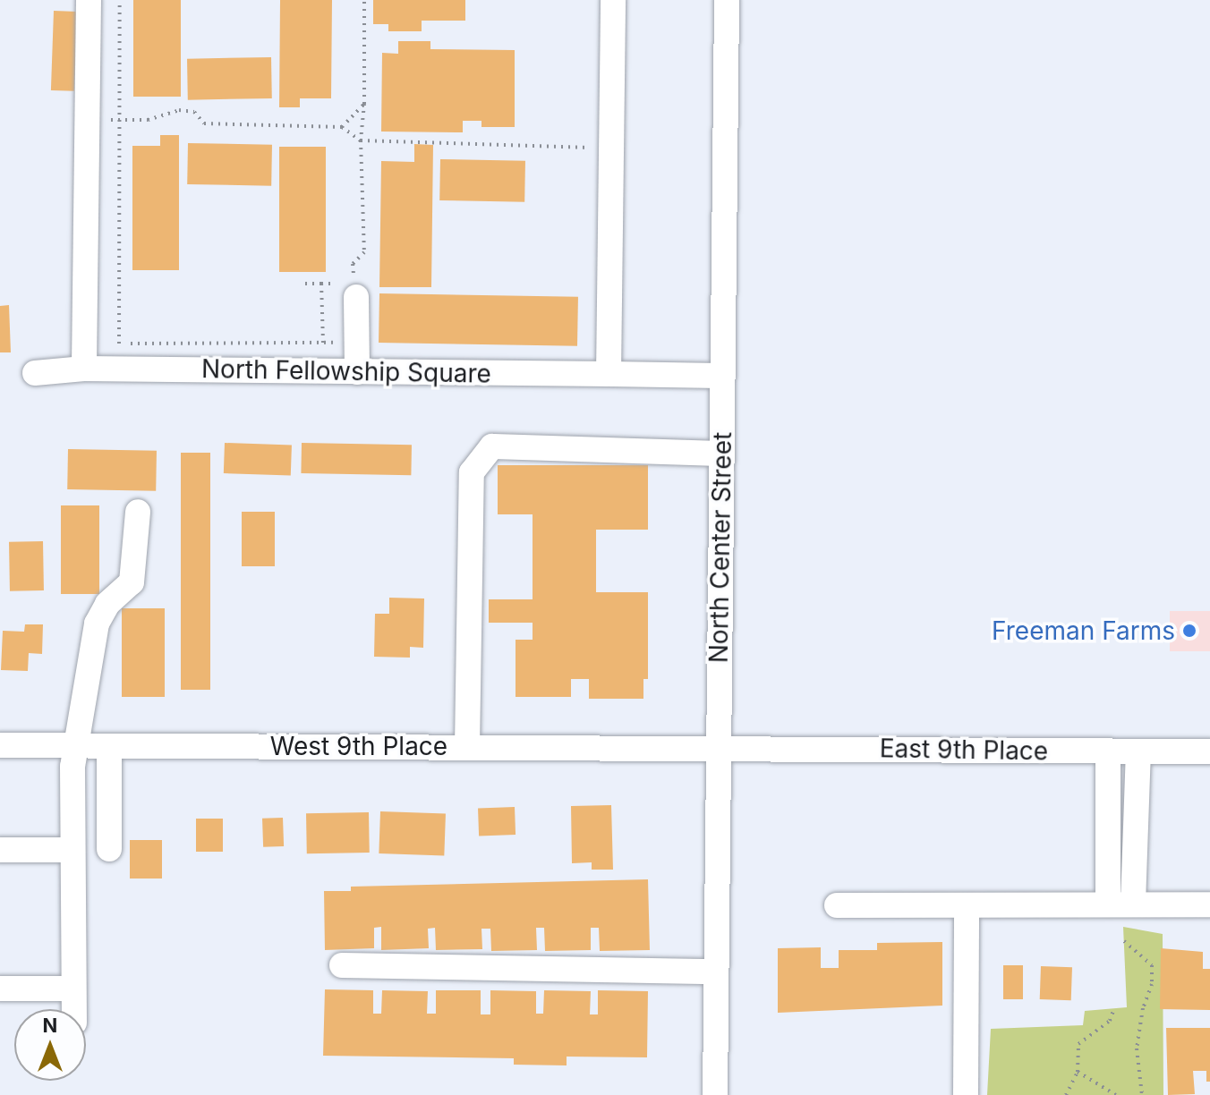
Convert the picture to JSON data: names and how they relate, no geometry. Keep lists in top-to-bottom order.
{
  "streets": {
    "street": [
      "North Fellowship Square",
      "North Center Street",
      "West 9th Place",
      "East 9th Place"
    ]
  },
  "crossings": [
    ["North Fellowship Square", "North Center Street"],
    ["North Center Street", "West 9th Place"],
    ["North Center Street", "East 9th Place"],
    ["West 9th Place", "East 9th Place"]
  ],
  "places": ["Freeman Farms"],
  "north": "top"
}
